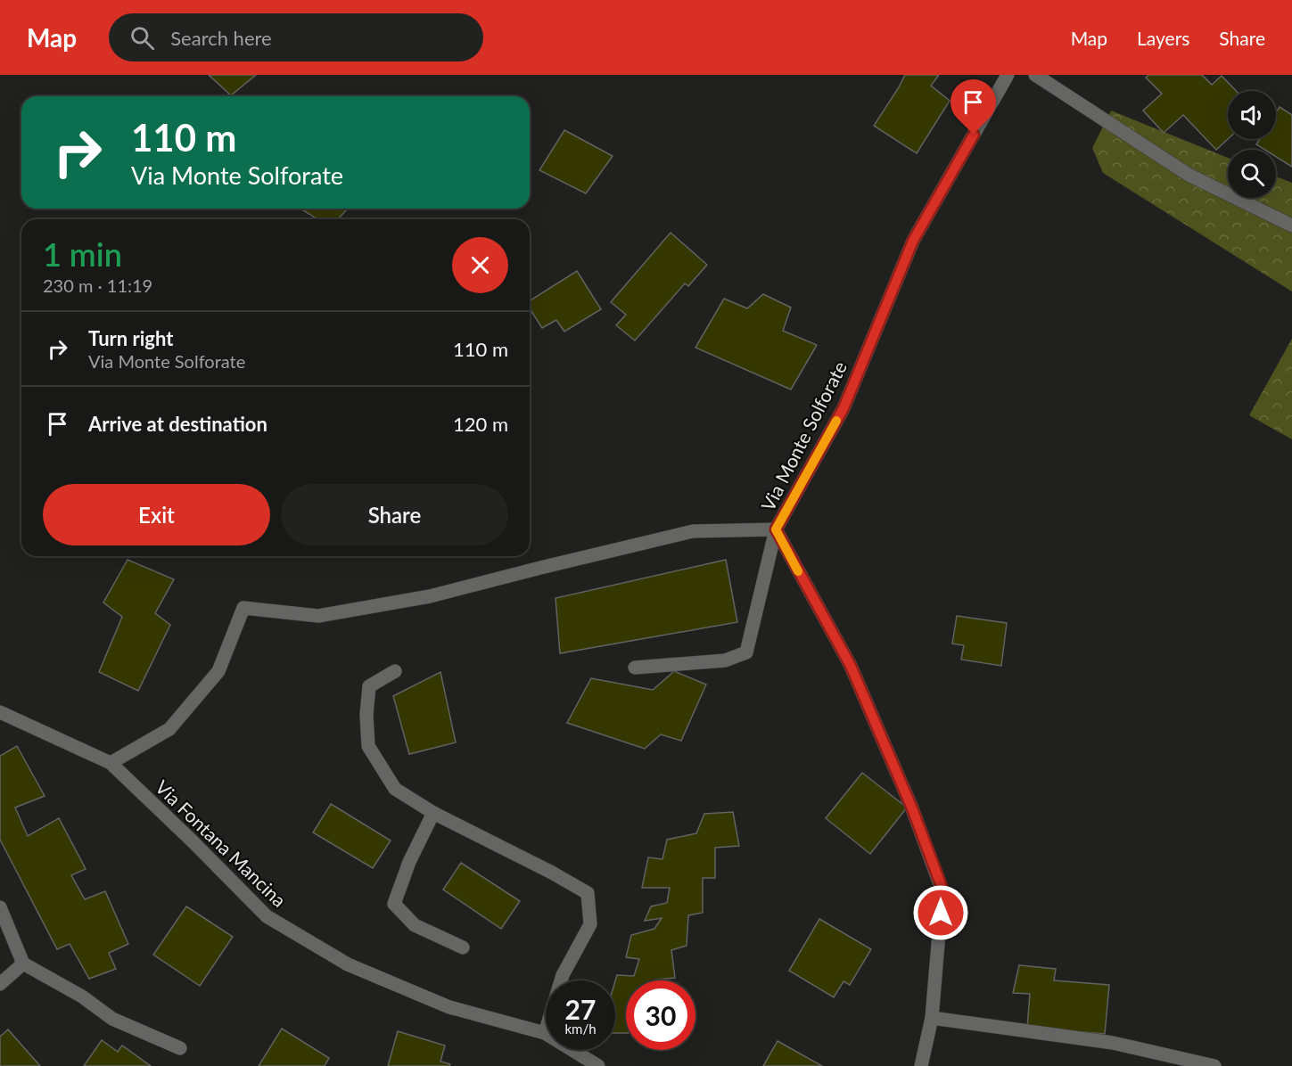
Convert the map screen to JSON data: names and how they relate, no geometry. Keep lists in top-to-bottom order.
{
  "streets": {
    "street": ["Via Monte Solforate", "Via Fontana Mancina"]
  },
  "page": {
    "header": "Map",
    "search": "Search here",
    "nav": ["Map", "Layers", "Share"],
    "turn": ["110 m", "Via Monte Solforate"],
    "heading": ["1 min", "230 m · 11:19"],
    "list": [
      {
        "name": "Turn right",
        "note": "Via Monte Solforate",
        "value": "110 m"
      },
      {
        "name": "Arrive at destination",
        "value": "120 m"
      }
    ],
    "buttons": ["Exit", "Share"],
    "speed": "27 km/h",
    "limit": "30"
  }
}
